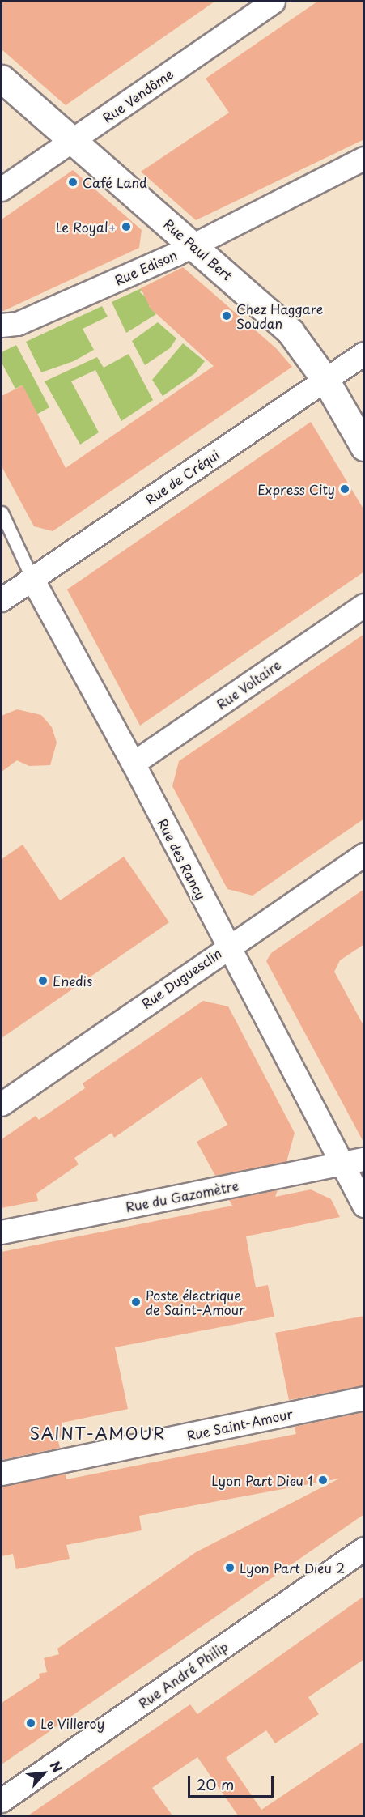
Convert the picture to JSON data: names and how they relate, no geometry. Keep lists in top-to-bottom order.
{
  "streets": {
    "street": [
      "Rue Vendôme",
      "Rue Paul Bert",
      "Rue Edison",
      "Rue de Créqui",
      "Rue Voltaire",
      "Rue des Rancy",
      "Rue Duguesclin",
      "Rue du Gazomètre",
      "Rue Saint-Amour",
      "Rue André Philip"
    ]
  },
  "crossings": [
    ["Rue Vendôme", "Rue Paul Bert"],
    ["Rue Paul Bert", "Rue Edison"],
    ["Rue Paul Bert", "Rue de Créqui"],
    ["Rue de Créqui", "Rue des Rancy"],
    ["Rue Voltaire", "Rue des Rancy"],
    ["Rue des Rancy", "Rue Duguesclin"],
    ["Rue des Rancy", "Rue du Gazomètre"]
  ],
  "districts": ["SAINT-AMOUR"],
  "places": [
    "Café Land",
    "Le Royal+",
    "Chez Haggare Soudan",
    "Express City",
    "Enedis",
    "Poste électrique de Saint-Amour",
    "Lyon Part Dieu 1",
    "Lyon Part Dieu 2",
    "Le Villeroy"
  ],
  "scale_bar": "20 m",
  "north": "top right"
}
